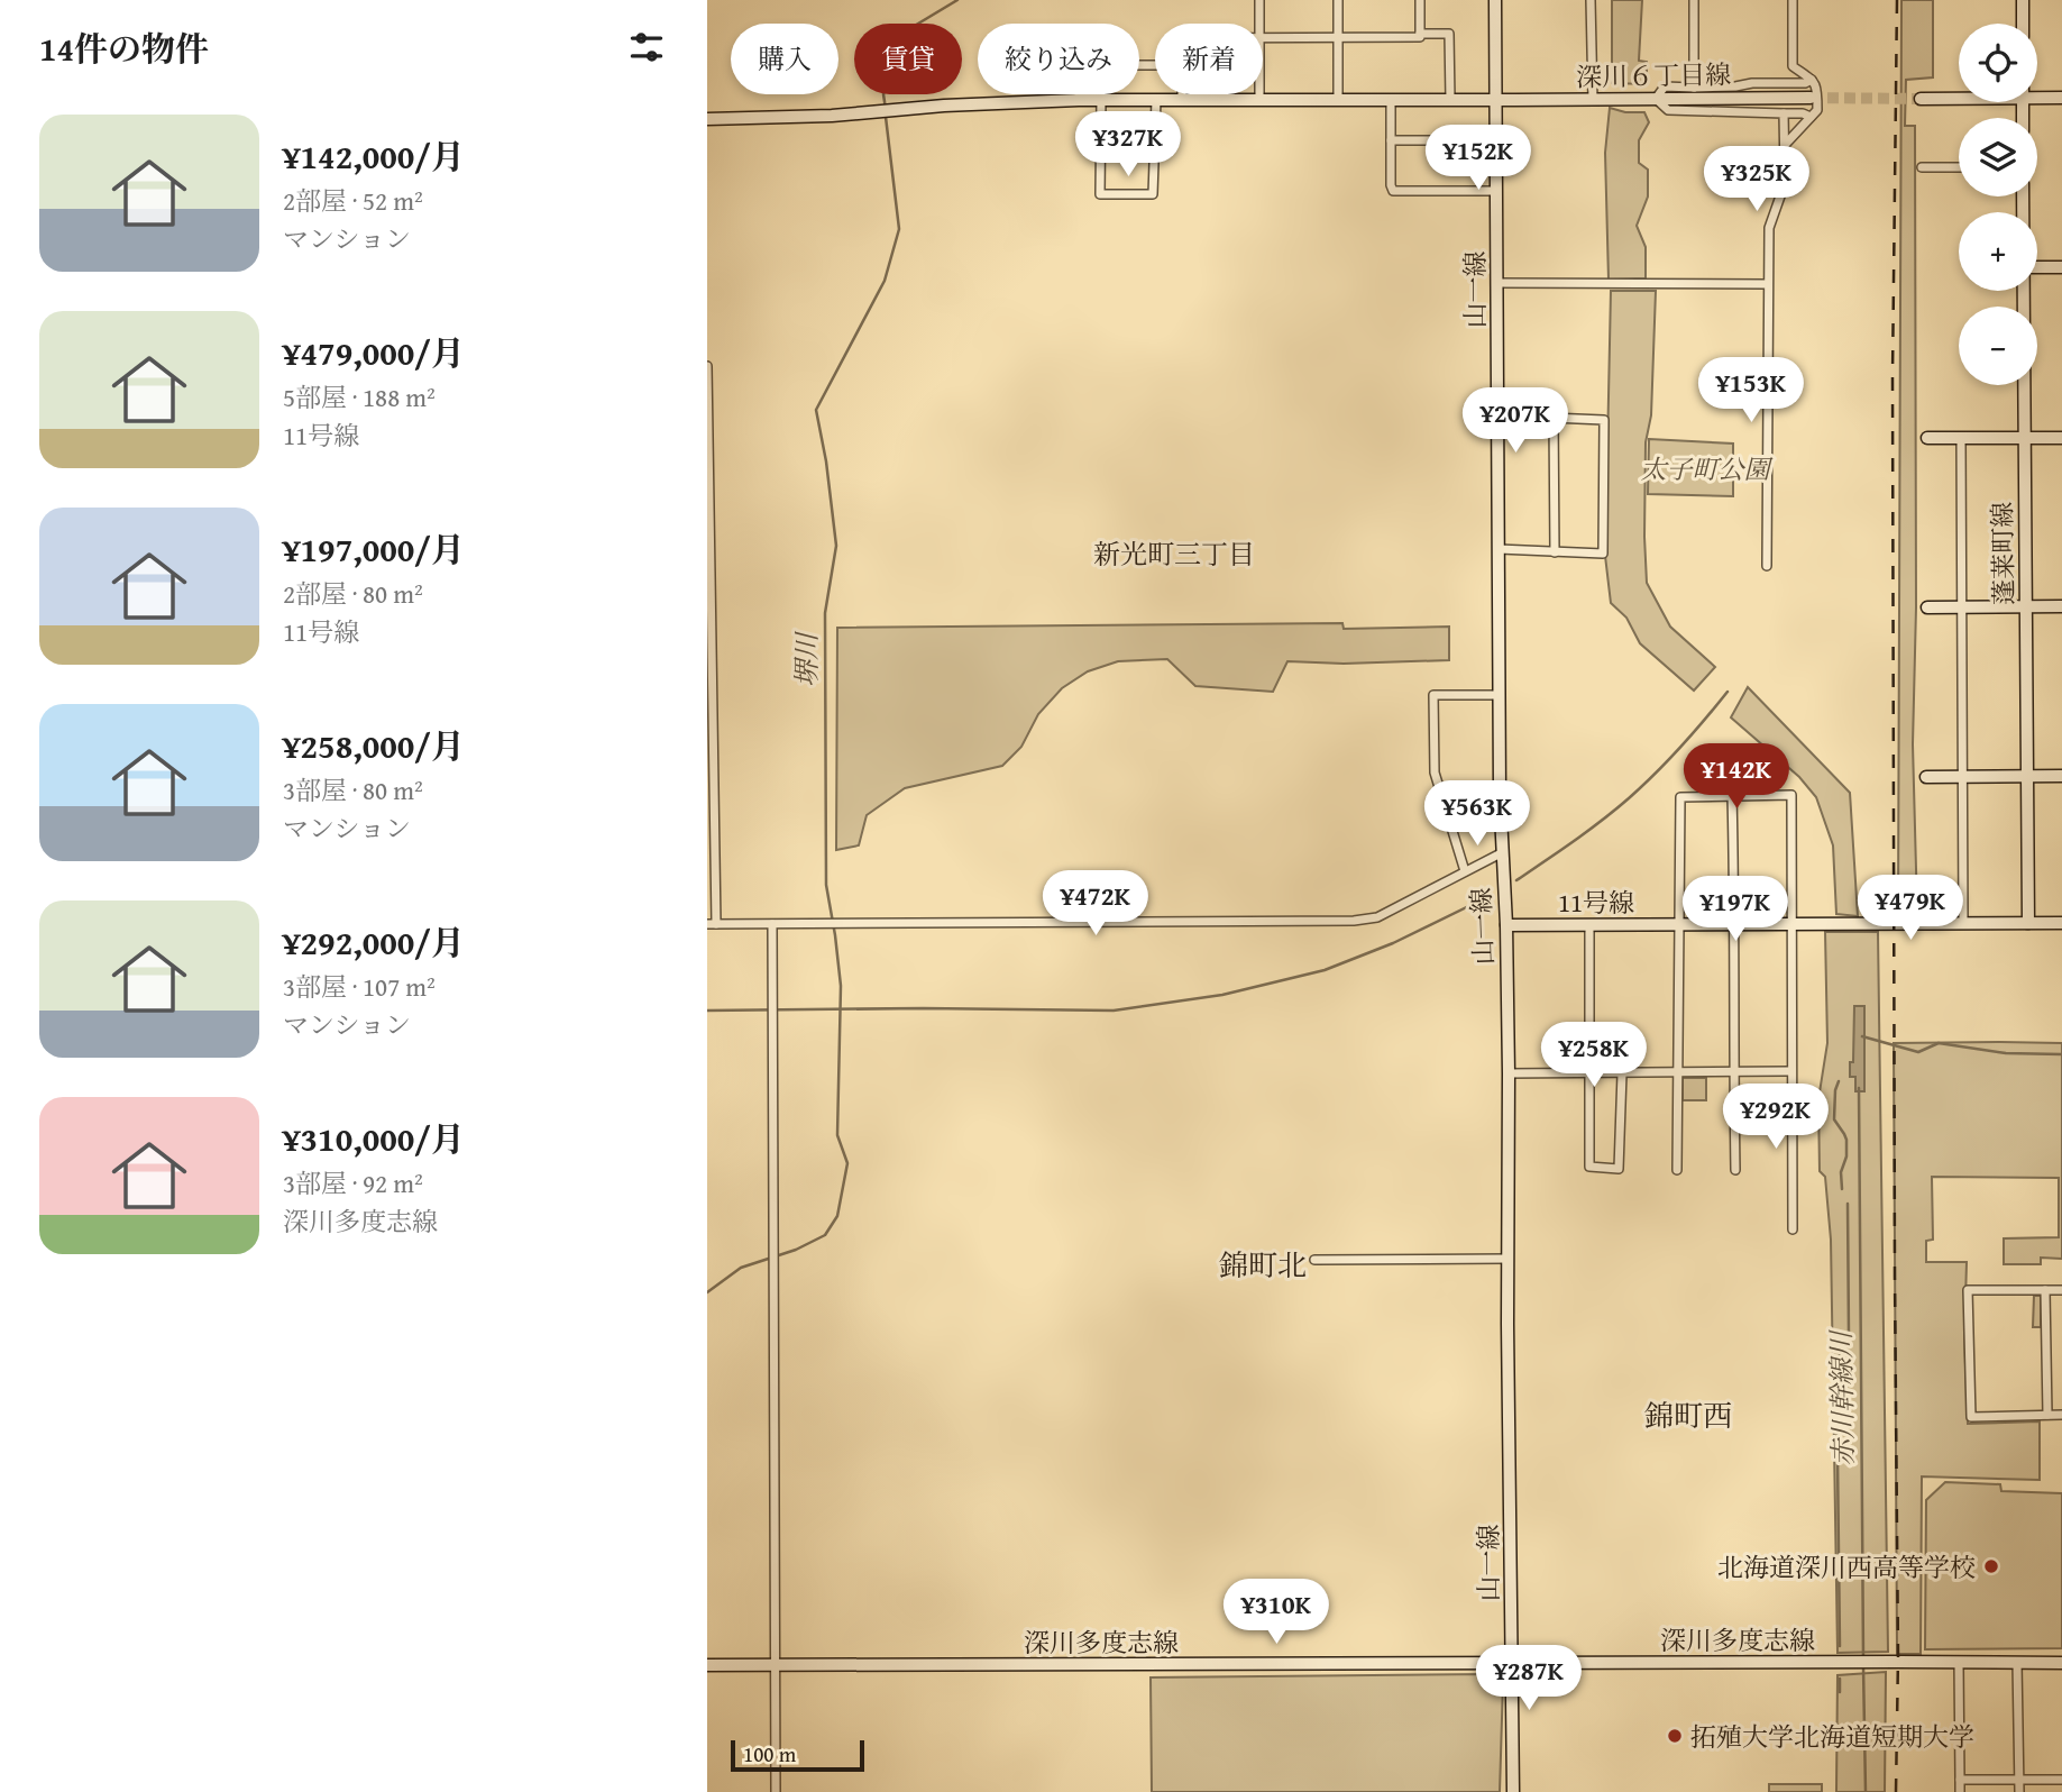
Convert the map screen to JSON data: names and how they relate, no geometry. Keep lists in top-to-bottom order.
{
  "streets": {
    "street": [
      "深川６丁目線",
      "山一線",
      "蓬莱町線",
      "11号線",
      "深川多度志線"
    ]
  },
  "crossings": [
    ["深川６丁目線", "山一線"],
    ["山一線", "11号線"],
    ["山一線", "深川多度志線"],
    ["蓬莱町線", "11号線"]
  ],
  "districts": ["新光町三丁目", "錦町北", "錦町西"],
  "water": ["堺川", "赤川幹線川"],
  "parks": ["太子町公園"],
  "places": ["北海道深川西高等学校", "拓殖大学北海道短期大学"],
  "scale_bar": "100 m",
  "page": {
    "heading": "14件の物件",
    "map_buttons": ["+", "−"],
    "chip": [
      "購入",
      "賃貸",
      "絞り込み",
      "新着"
    ],
    "list": [
      {
        "name": "¥142,000/月",
        "note": "2部屋 · 52 m² · マンション"
      },
      {
        "name": "¥479,000/月",
        "note": "5部屋 · 188 m² · 11号線"
      },
      {
        "name": "¥197,000/月",
        "note": "2部屋 · 80 m² · 11号線"
      },
      {
        "name": "¥258,000/月",
        "note": "3部屋 · 80 m² · マンション"
      },
      {
        "name": "¥292,000/月",
        "note": "3部屋 · 107 m² · マンション"
      },
      {
        "name": "¥310,000/月",
        "note": "3部屋 · 92 m² · 深川多度志線"
      }
    ],
    "price": [
      "¥327K",
      "¥152K",
      "¥325K",
      "¥153K",
      "¥207K",
      "¥142K",
      "¥563K",
      "¥472K",
      "¥479K",
      "¥197K",
      "¥258K",
      "¥292K",
      "¥310K",
      "¥287K"
    ],
    "scale": "100 m"
  }
}
